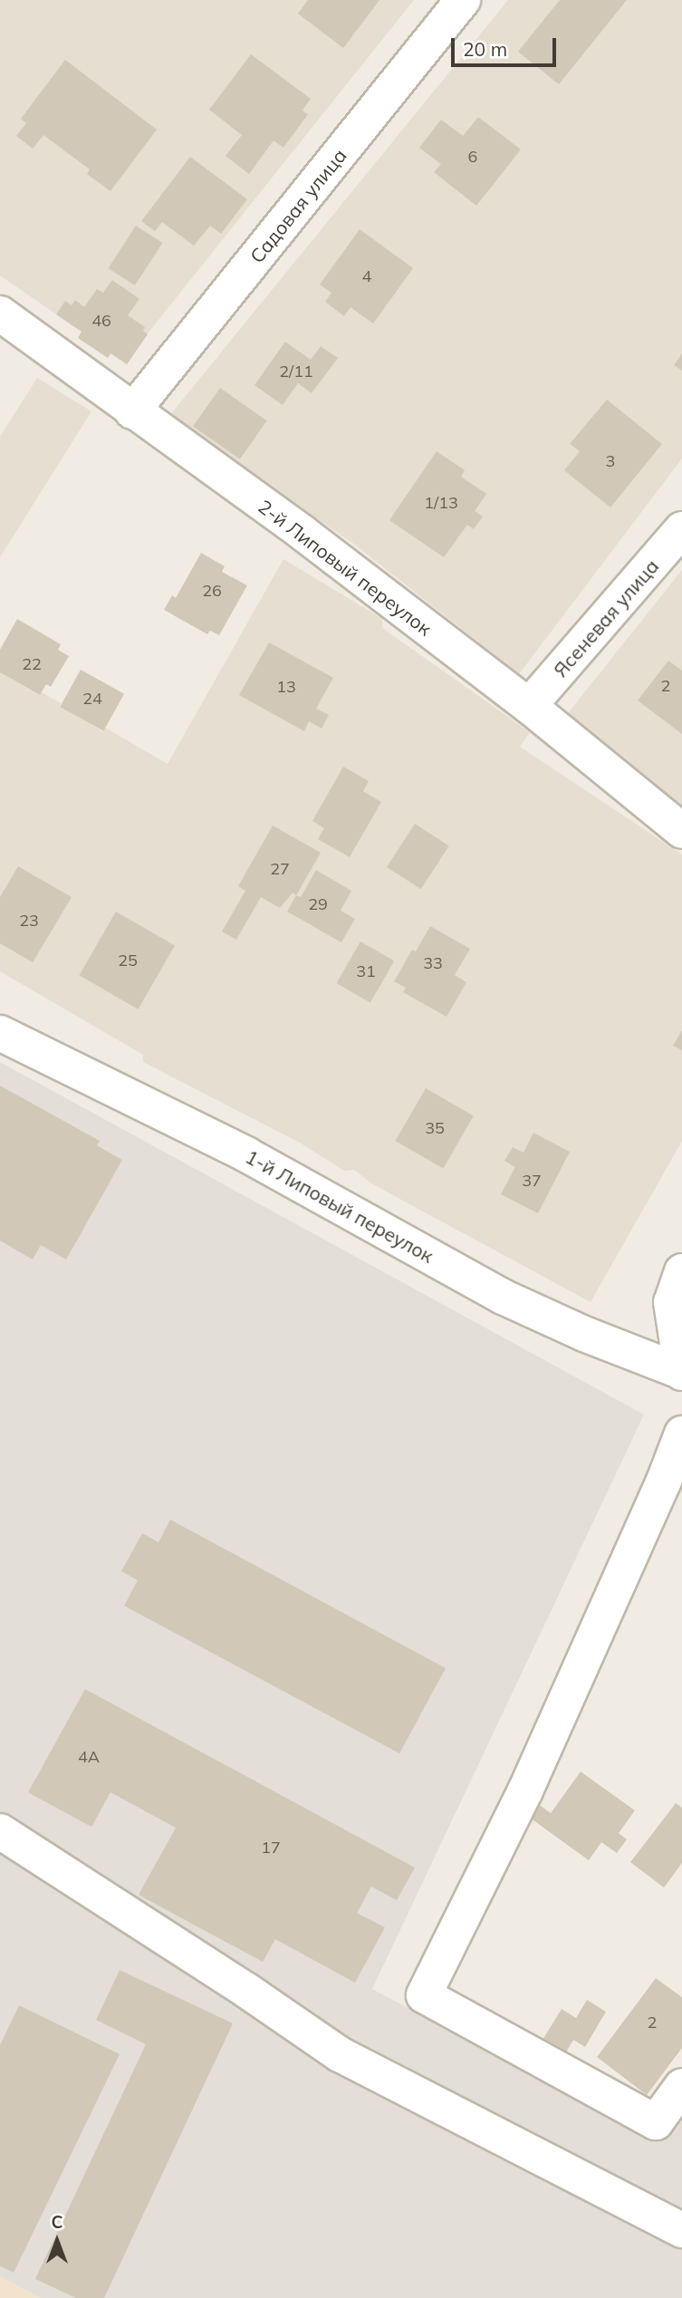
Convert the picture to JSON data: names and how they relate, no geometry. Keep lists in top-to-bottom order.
{
  "streets": {
    "street": [
      "Садовая улица",
      "2-й Липовый переулок",
      "Ясеневая улица",
      "1-й Липовый переулок"
    ]
  },
  "crossings": [
    ["Садовая улица", "2-й Липовый переулок"],
    ["2-й Липовый переулок", "Ясеневая улица"]
  ],
  "house_numbers": [
    "6",
    "4",
    "46",
    "2/11",
    "3",
    "1/13",
    "26",
    "22",
    "2",
    "13",
    "24",
    "27",
    "29",
    "23",
    "25",
    "33",
    "31",
    "35",
    "37",
    "4А",
    "17",
    "2"
  ],
  "scale_bar": "20 m",
  "north": "top"
}
